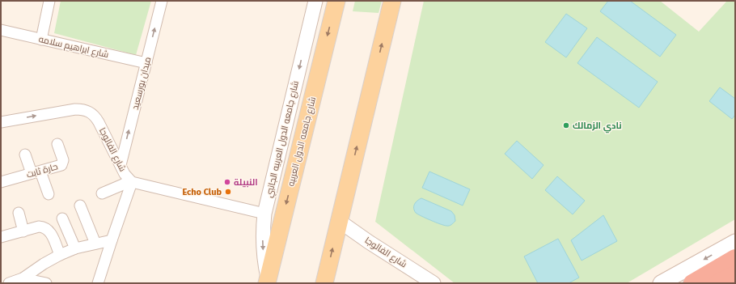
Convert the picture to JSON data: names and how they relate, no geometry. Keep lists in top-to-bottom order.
{
  "streets": {
    "main road": ["شارع جامعه الدول العربيه"],
    "street": [
      "شارع ابراهيم سلامه",
      "ميدان بورسعيد",
      "شارع جامعه الدول العربيه الجانبي",
      "شارع الفالوجا",
      "حارة ثابت"
    ]
  },
  "crossings": [
    ["شارع ابراهيم سلامه", "ميدان بورسعيد"],
    ["ميدان بورسعيد", "شارع الفالوجا"],
    ["شارع جامعه الدول العربيه الجانبي", "شارع جامعه الدول العربيه"]
  ],
  "one_way": ["ميدان بورسعيد", "شارع جامعه الدول العربيه الجانبي", "شارع الفالوجا"],
  "places": ["نادي الزمالك", "النبيلة", "Echo Club"]
}
